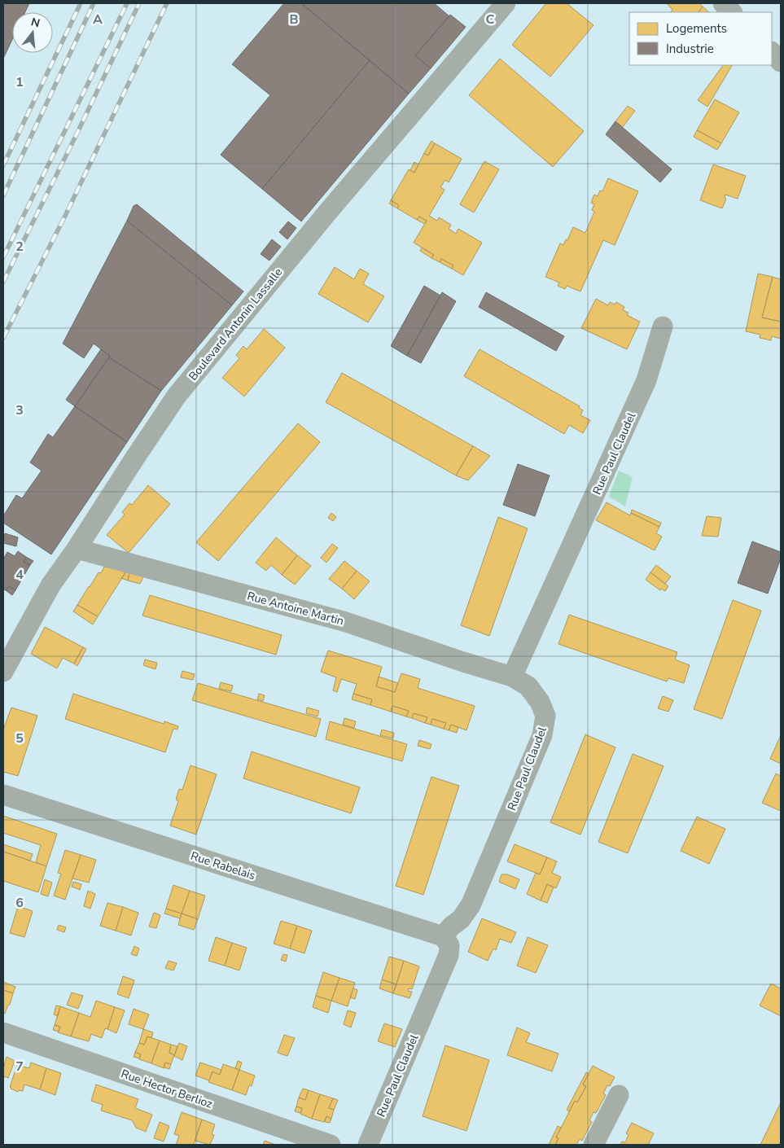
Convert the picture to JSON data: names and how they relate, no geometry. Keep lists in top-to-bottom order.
{
  "streets": {
    "street": [
      "Boulevard Antonin Lassalle",
      "Rue Paul Claudel",
      "Rue Antoine Martin",
      "Rue Rabelais",
      "Rue Hector Berlioz"
    ]
  },
  "crossings": [
    ["Boulevard Antonin Lassalle", "Rue Antoine Martin"],
    ["Rue Paul Claudel", "Rue Antoine Martin"],
    ["Rue Paul Claudel", "Rue Rabelais"]
  ],
  "legend": ["Logements", "Industrie"],
  "north": "top",
  "grid": {
    "columns": ["A", "B", "C"],
    "rows": [
      "1",
      "2",
      "3",
      "4",
      "5",
      "6",
      "7"
    ]
  }
}
